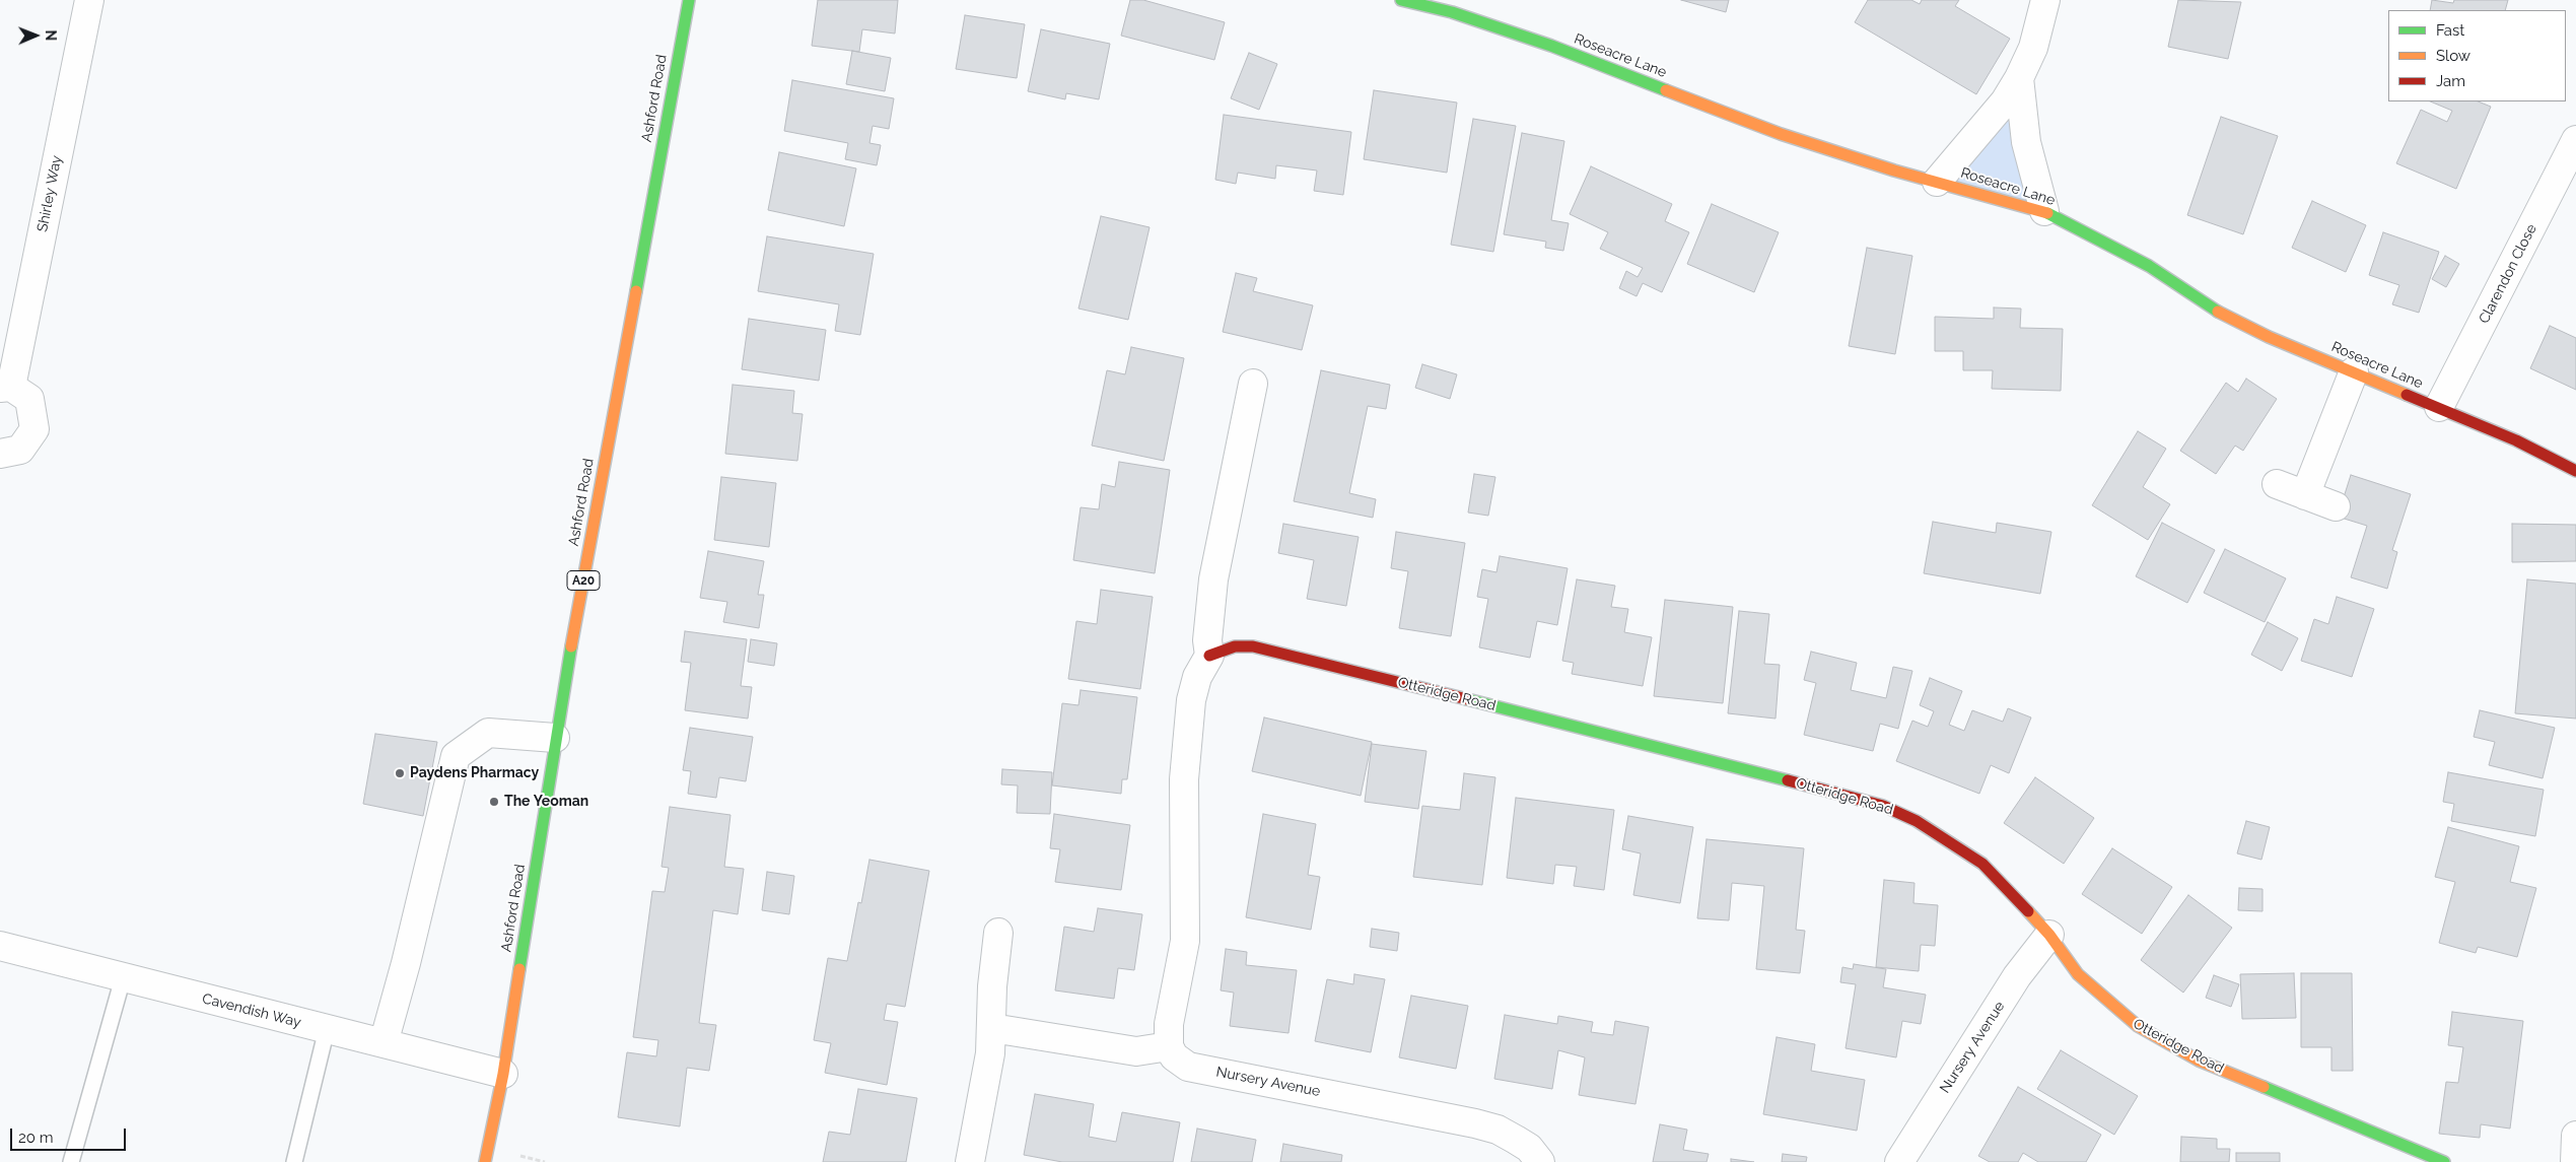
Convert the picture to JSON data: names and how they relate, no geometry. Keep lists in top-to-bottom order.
{
  "streets": {
    "street": [
      "Roseacre Lane",
      "Ashford Road",
      "Shirley Way",
      "Clarendon Close",
      "A20",
      "Otteridge Road",
      "Cavendish Way",
      "Nursery Avenue"
    ]
  },
  "crossings": [
    ["Roseacre Lane", "Clarendon Close"],
    ["Ashford Road", "Cavendish Way"],
    ["Otteridge Road", "Nursery Avenue"]
  ],
  "places": ["Paydens Pharmacy", "The Yeoman"],
  "legend": ["Fast", "Slow", "Jam"],
  "scale_bar": "20 m",
  "north": "right"
}
